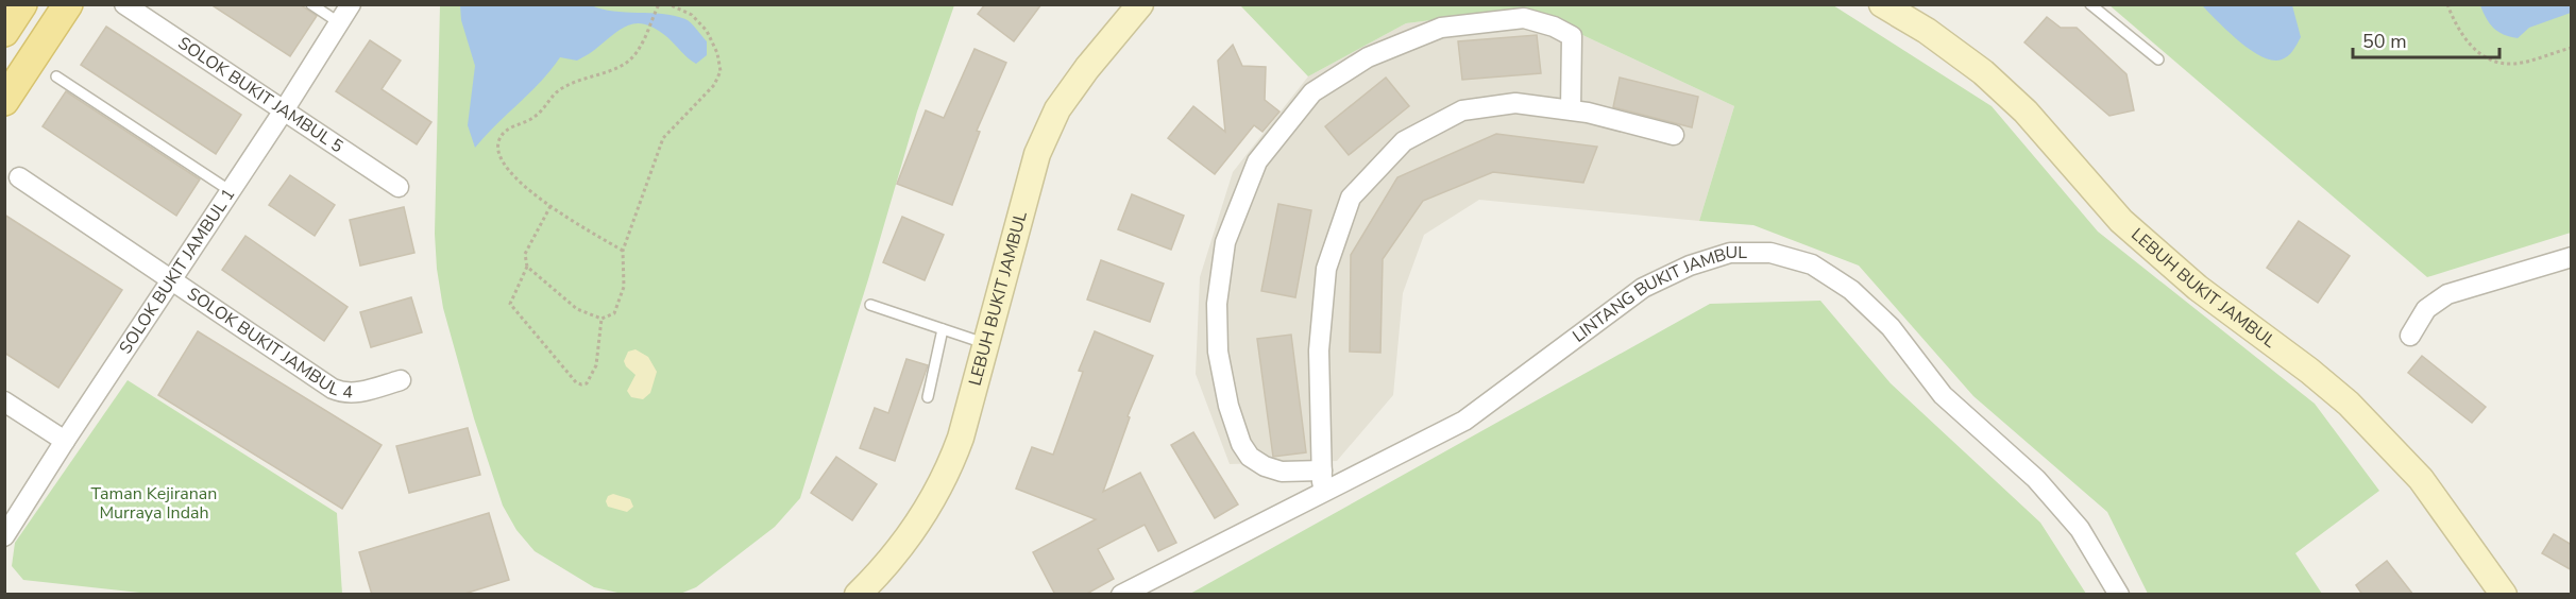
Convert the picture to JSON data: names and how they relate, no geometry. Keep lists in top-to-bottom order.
{
  "streets": {
    "main road": ["LEBUH BUKIT JAMBUL"],
    "street": [
      "SOLOK BUKIT JAMBUL 5",
      "SOLOK BUKIT JAMBUL 1",
      "LINTANG BUKIT JAMBUL",
      "SOLOK BUKIT JAMBUL 4"
    ]
  },
  "crossings": [
    ["SOLOK BUKIT JAMBUL 5", "SOLOK BUKIT JAMBUL 1"],
    ["SOLOK BUKIT JAMBUL 1", "SOLOK BUKIT JAMBUL 4"]
  ],
  "parks": ["Taman Kejiranan Murraya Indah"],
  "scale_bar": "50 m"
}
